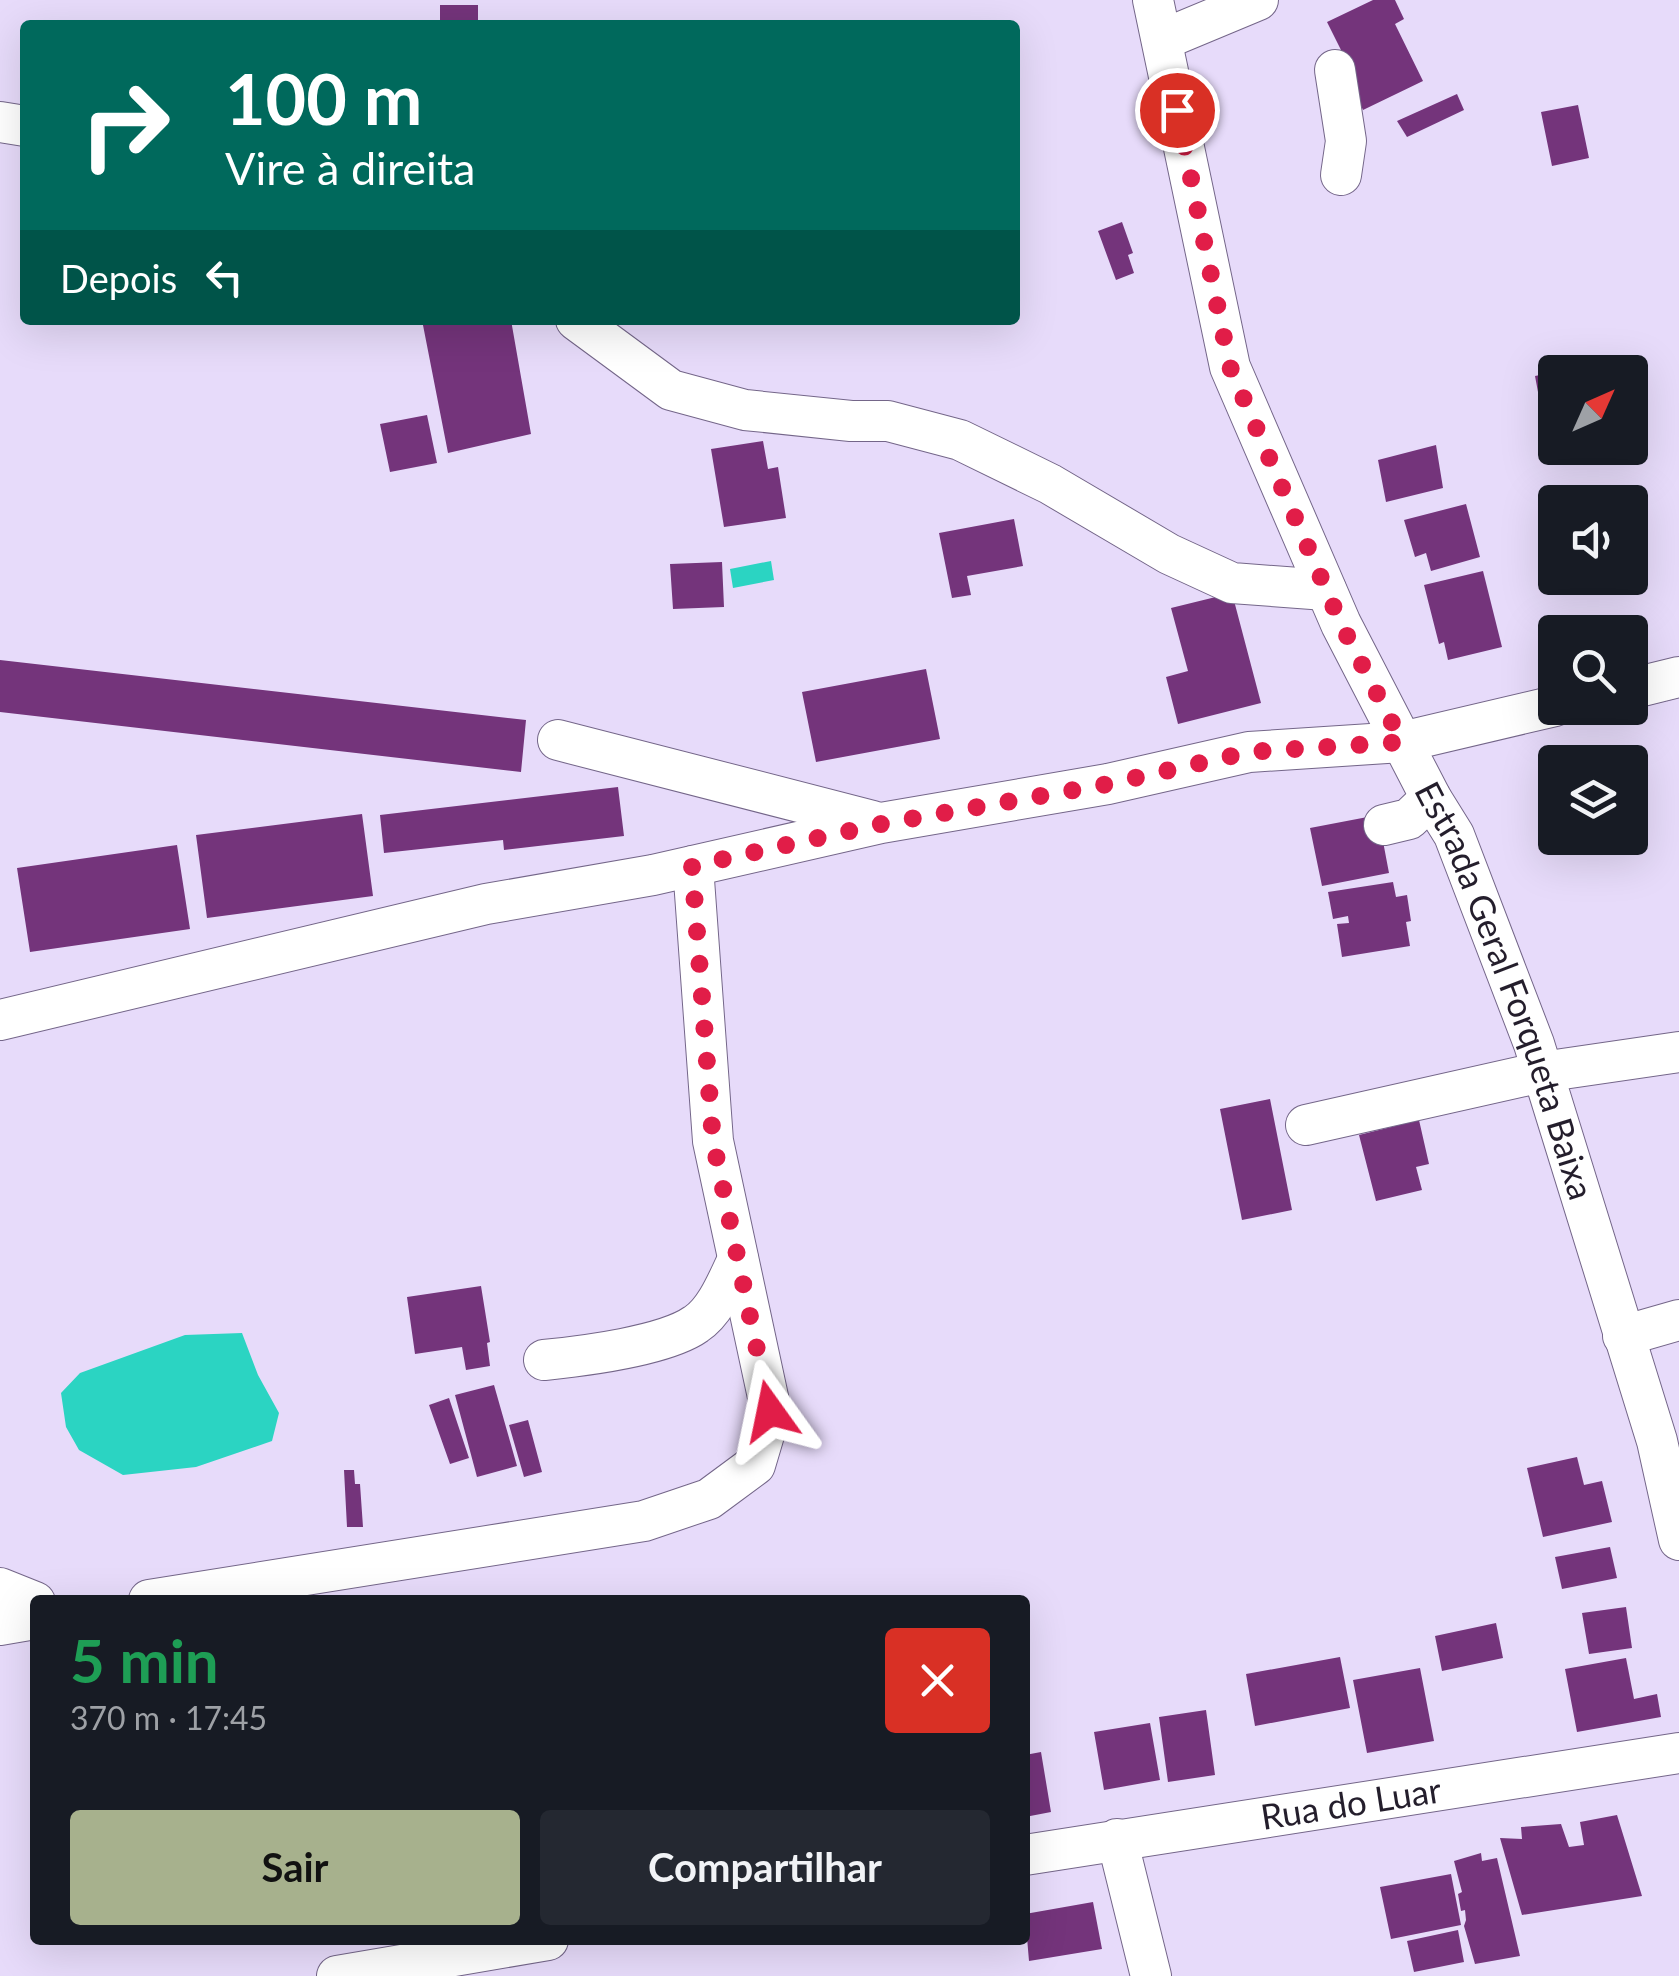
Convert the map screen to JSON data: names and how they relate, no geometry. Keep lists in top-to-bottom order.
{
  "streets": {
    "street": ["Estrada Geral Forqueta Baixa", "Rua do Luar"]
  },
  "north": "top right",
  "page": {
    "turn": ["100 m", "Vire à direita"],
    "then": "Depois",
    "heading": ["5 min", "370 m · 17:45"],
    "buttons": ["Sair", "Compartilhar"]
  }
}
